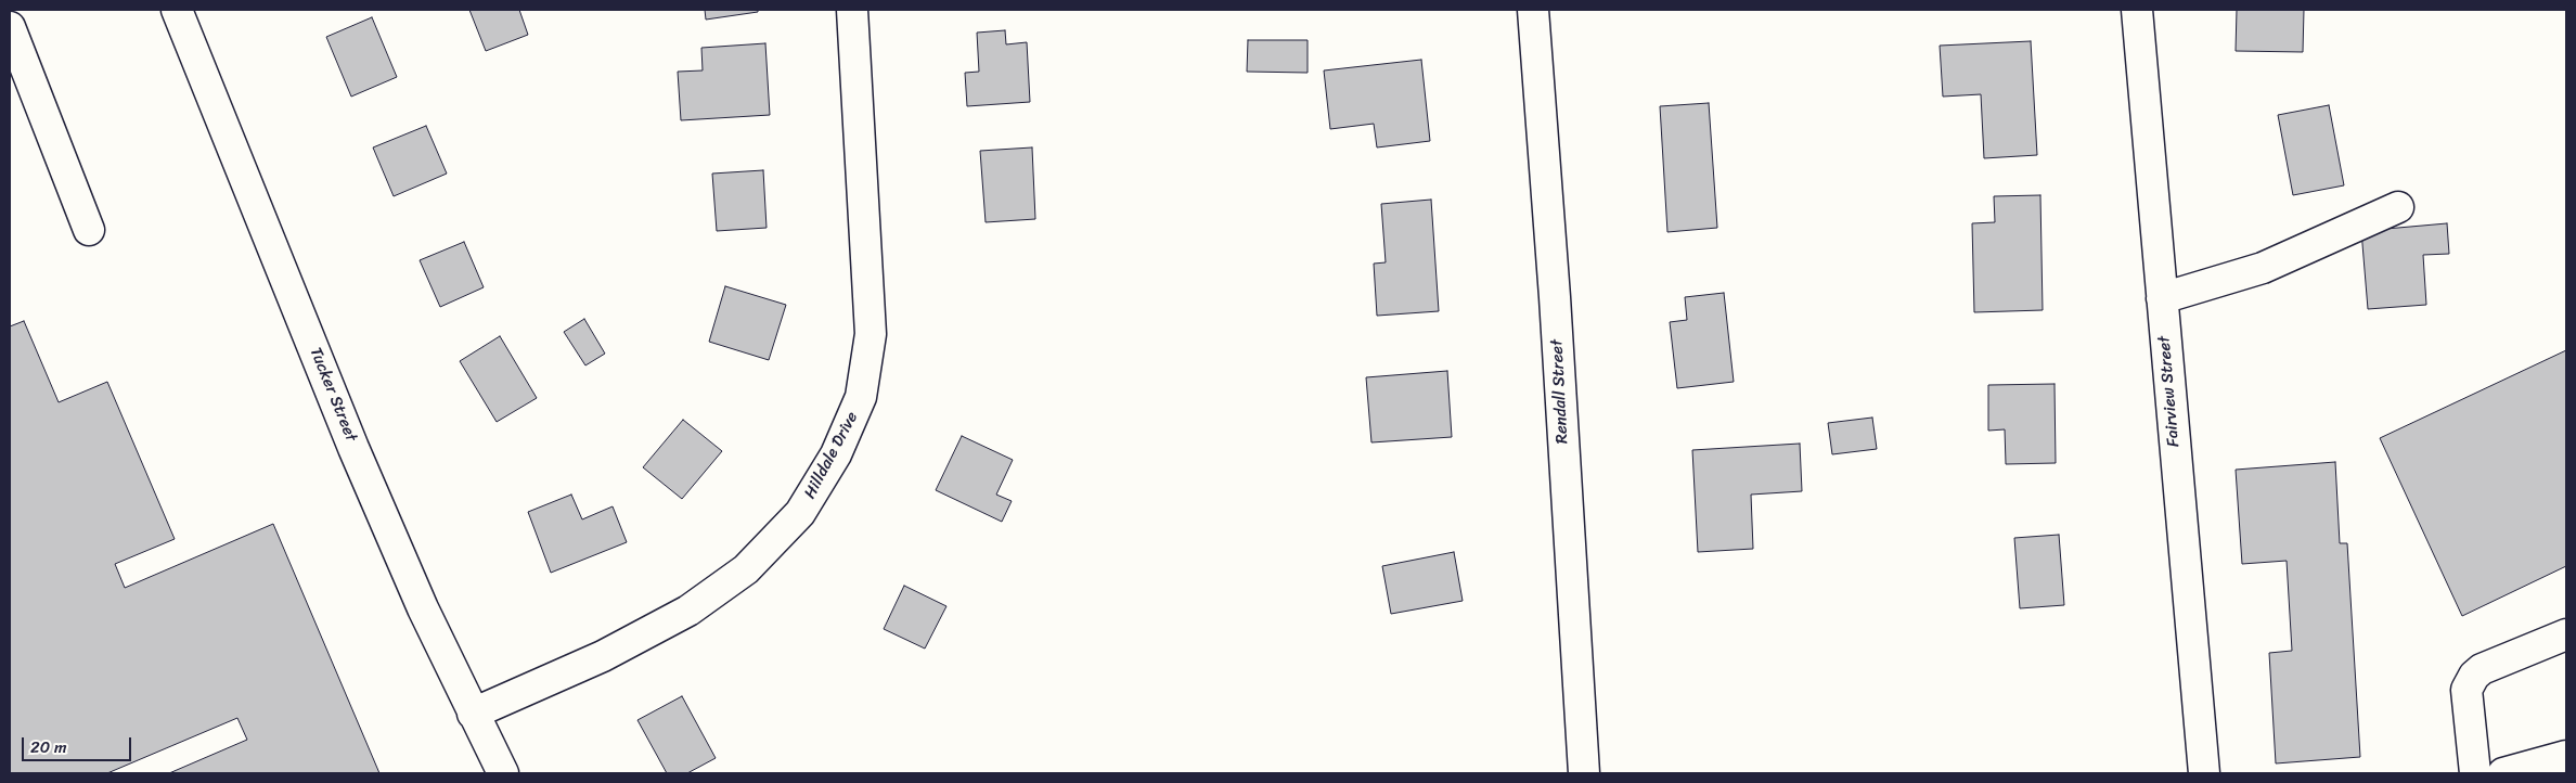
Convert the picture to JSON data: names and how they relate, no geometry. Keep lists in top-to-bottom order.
{
  "streets": {
    "street": [
      "Rendall Street",
      "Fairview Street",
      "Tucker Street",
      "Hilldale Drive"
    ]
  },
  "crossings": [
    ["Tucker Street", "Hilldale Drive"]
  ],
  "scale_bar": "20 m"
}
